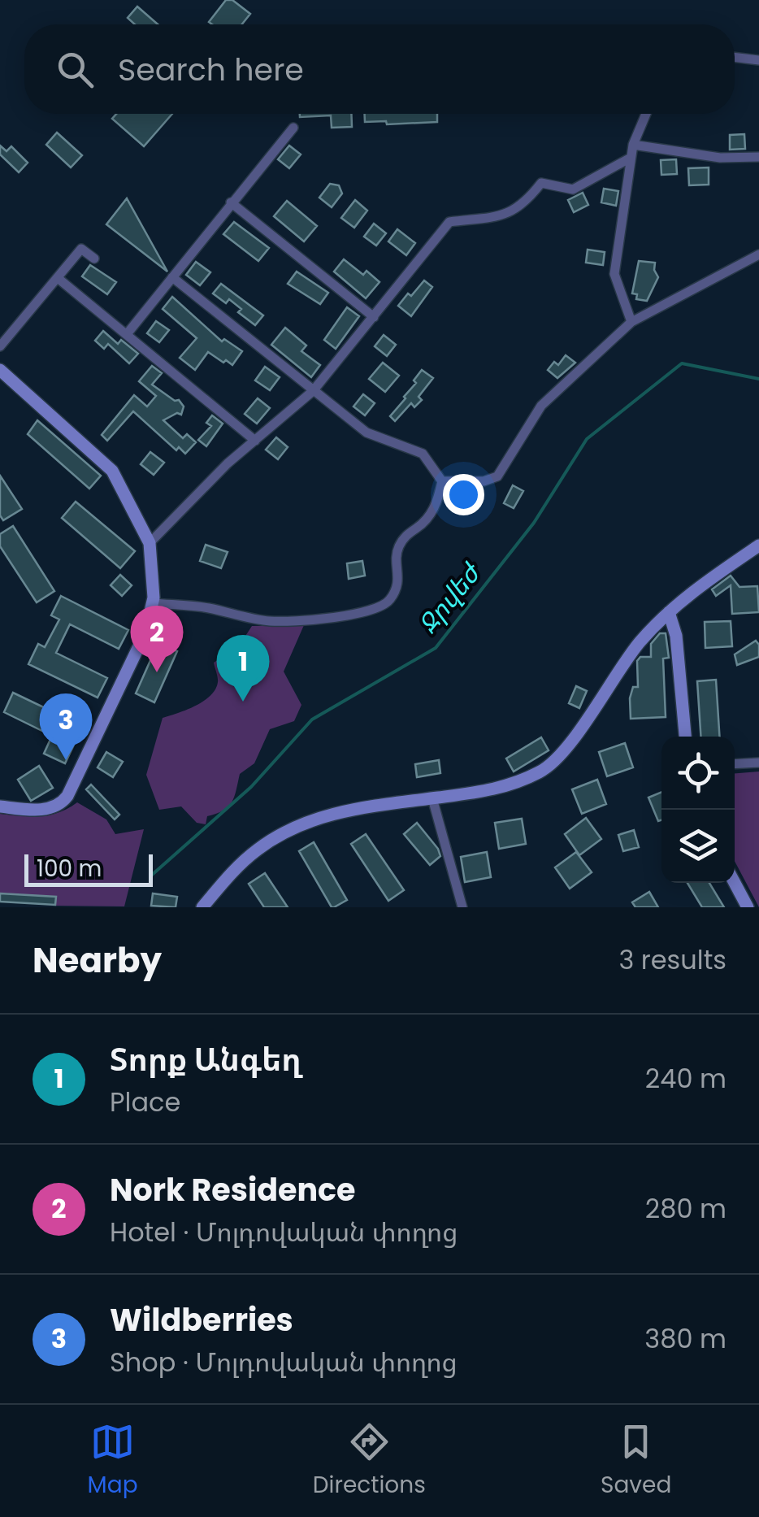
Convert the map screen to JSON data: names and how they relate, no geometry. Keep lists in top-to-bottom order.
{
  "water": ["Ջրվեժ"],
  "scale_bar": "100 m",
  "page": {
    "search": "Search here",
    "pins": ["2", "1", "3"],
    "scale": "100 m",
    "heading": ["Nearby", "3 results"],
    "list": [
      {
        "mark": "1",
        "name": "Տորք Անգեղ",
        "note": "Place",
        "value": "240 m"
      },
      {
        "mark": "2",
        "name": "Nork Residence",
        "note": "Hotel · Մոլդովական փողոց",
        "value": "280 m"
      },
      {
        "mark": "3",
        "name": "Wildberries",
        "note": "Shop · Մոլդովական փողոց",
        "value": "380 m"
      }
    ],
    "nav": ["Map", "Directions", "Saved"]
  }
}
